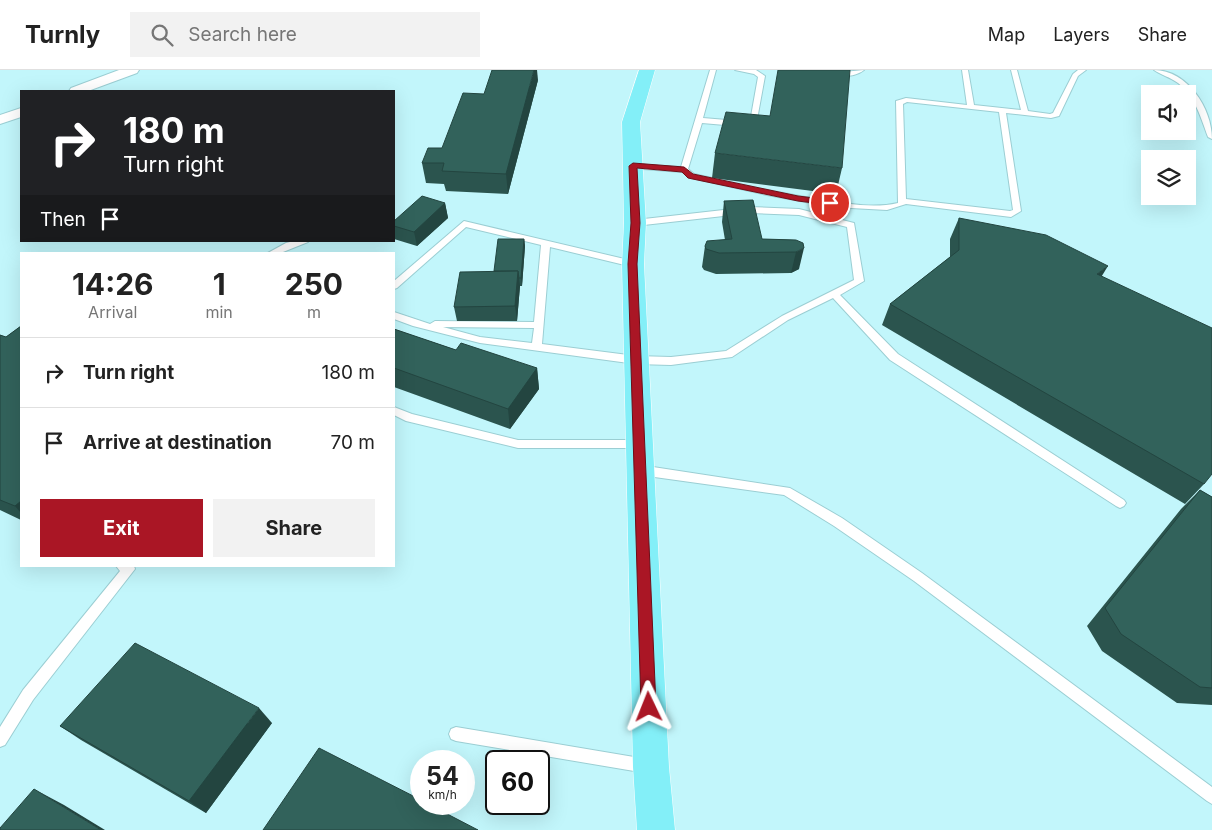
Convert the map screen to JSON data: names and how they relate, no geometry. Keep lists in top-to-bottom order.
{
  "page": {
    "header": "Turnly",
    "search": "Search here",
    "nav": ["Map", "Layers", "Share"],
    "turn": ["180 m", "Turn right"],
    "then": "Then",
    "eta": [
      "14:26",
      "Arrival",
      "1",
      "min",
      "250",
      "m"
    ],
    "list": [
      {
        "name": "Turn right",
        "value": "180 m"
      },
      {
        "name": "Arrive at destination",
        "value": "70 m"
      }
    ],
    "buttons": ["Exit", "Share"],
    "speed": "54 km/h",
    "limit": "60"
  }
}
